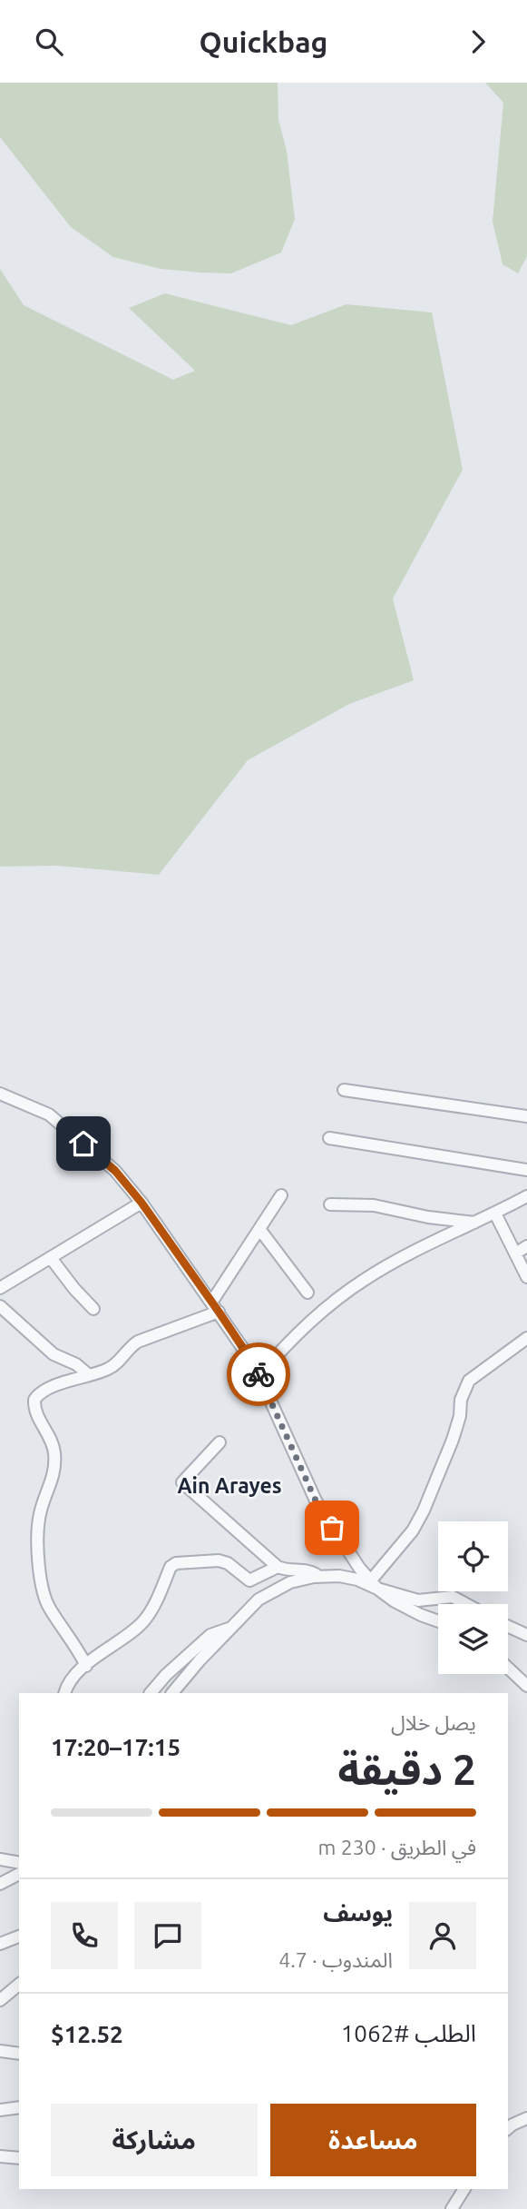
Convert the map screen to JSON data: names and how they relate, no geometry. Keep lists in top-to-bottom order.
{
  "districts": ["Ain Arayes"],
  "page": {
    "header": "Quickbag",
    "heading": ["2 دقيقة", "يصل خلال", "17:15–17:20"],
    "panel": [
      "يوسف",
      "المندوب · 4.7",
      "الطلب #1062",
      "$12.52"
    ],
    "bar": "في الطريق · 230 m",
    "buttons": ["مساعدة", "مشاركة"]
  }
}
